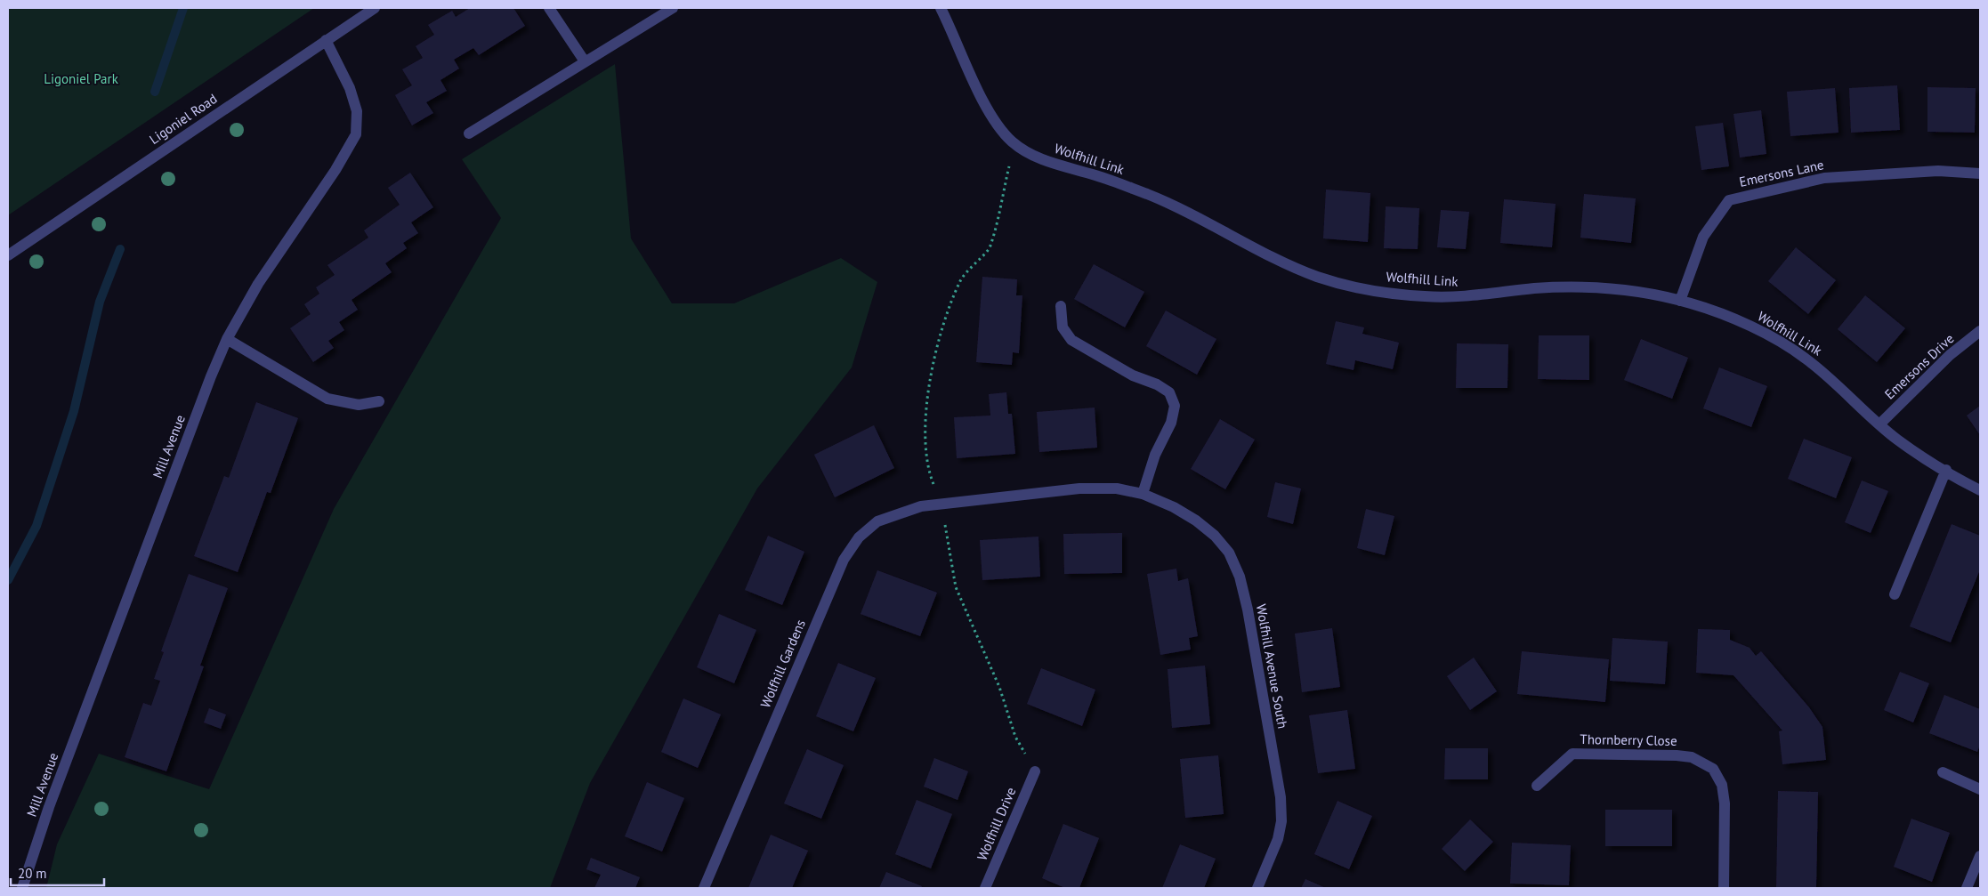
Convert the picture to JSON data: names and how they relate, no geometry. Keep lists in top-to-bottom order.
{
  "streets": {
    "street": [
      "Ligoniel Road",
      "Wolfhill Link",
      "Emersons Lane",
      "Emersons Drive",
      "Mill Avenue",
      "Wolfhill Gardens",
      "Wolfhill Avenue South",
      "Thornberry Close",
      "Wolfhill Drive"
    ]
  },
  "crossings": [
    ["Ligoniel Road", "Mill Avenue"],
    ["Wolfhill Link", "Emersons Lane"],
    ["Wolfhill Link", "Emersons Drive"],
    ["Wolfhill Gardens", "Wolfhill Avenue South"]
  ],
  "parks": ["Ligoniel Park"],
  "scale_bar": "20 m"
}
